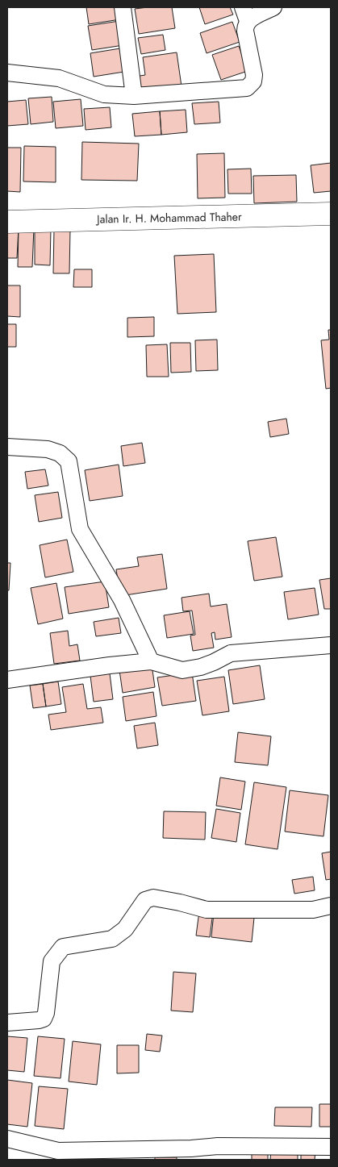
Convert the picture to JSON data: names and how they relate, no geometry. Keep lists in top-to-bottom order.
{
  "streets": {
    "main road": ["Jalan Ir. H. Mohammad Thaher"]
  }
}
